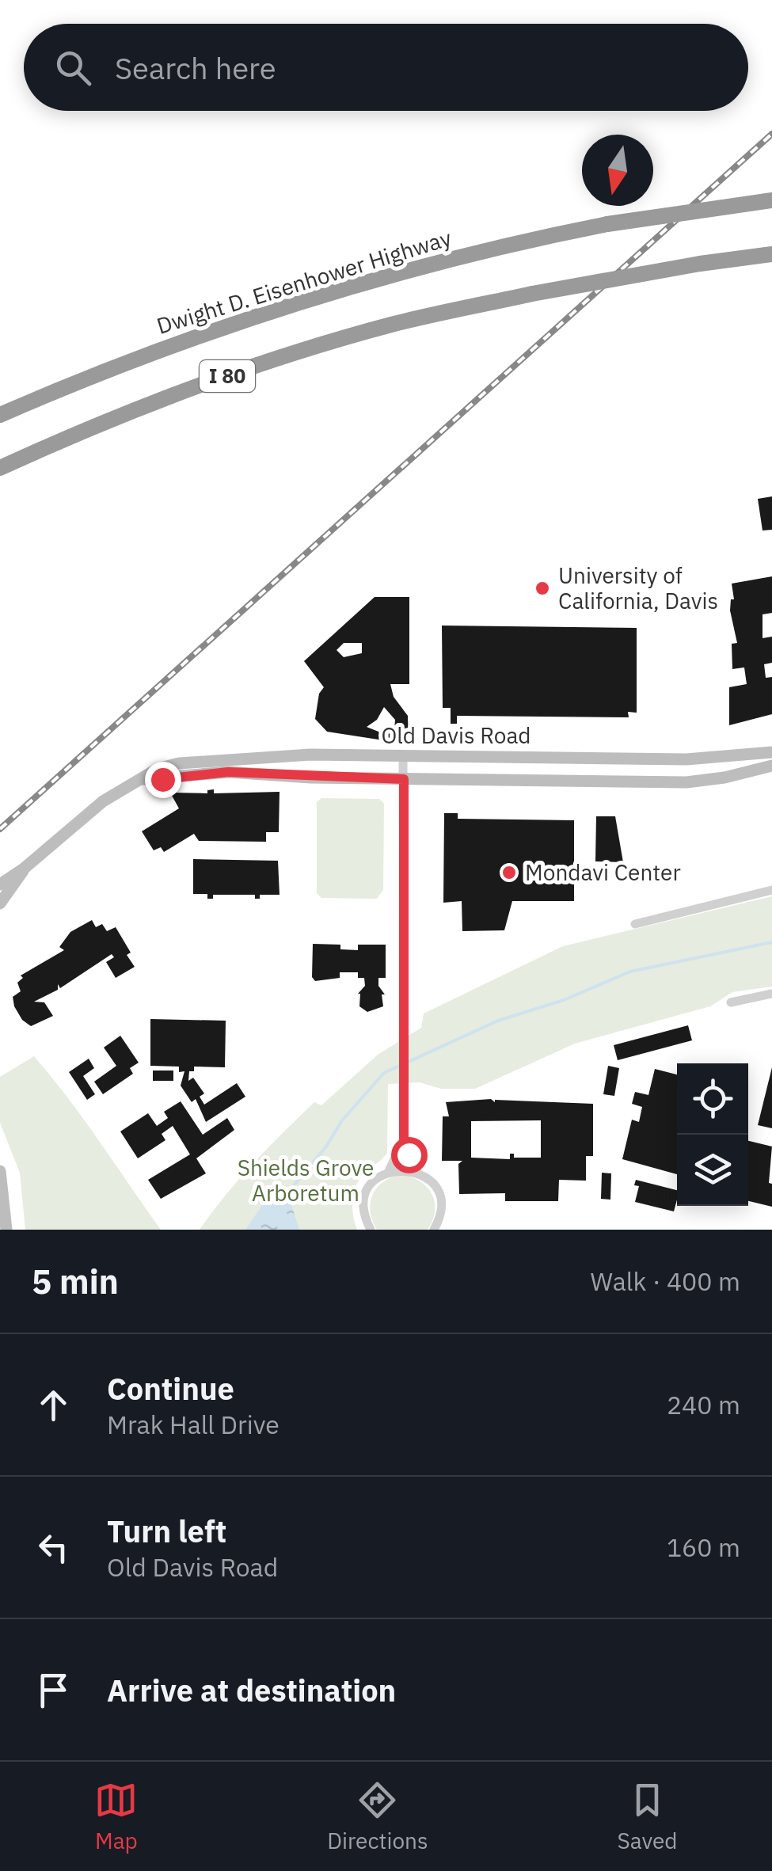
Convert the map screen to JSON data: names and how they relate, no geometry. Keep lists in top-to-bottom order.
{
  "streets": {
    "highway": ["Dwight D. Eisenhower Highway", "I 80"],
    "street": ["Old Davis Road"]
  },
  "parks": ["Shields Grove Arboretum"],
  "places": ["University of California, Davis", "Mondavi Center"],
  "north": "bottom",
  "page": {
    "search": "Search here",
    "heading": ["5 min", "Walk · 400 m"],
    "list": [
      ["Continue", "Mrak Hall Drive", "240 m"],
      ["Turn left", "Old Davis Road", "160 m"],
      "Arrive at destination"
    ],
    "nav": ["Map", "Directions", "Saved"]
  }
}
